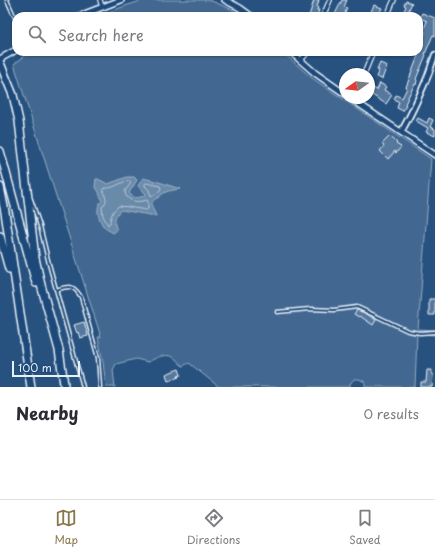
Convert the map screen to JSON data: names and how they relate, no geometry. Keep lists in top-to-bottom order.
{
  "scale_bar": "100 m",
  "north": "left",
  "page": {
    "search": "Search here",
    "scale": "100 m",
    "heading": ["Nearby", "0 results"],
    "nav": ["Map", "Directions", "Saved"]
  }
}
